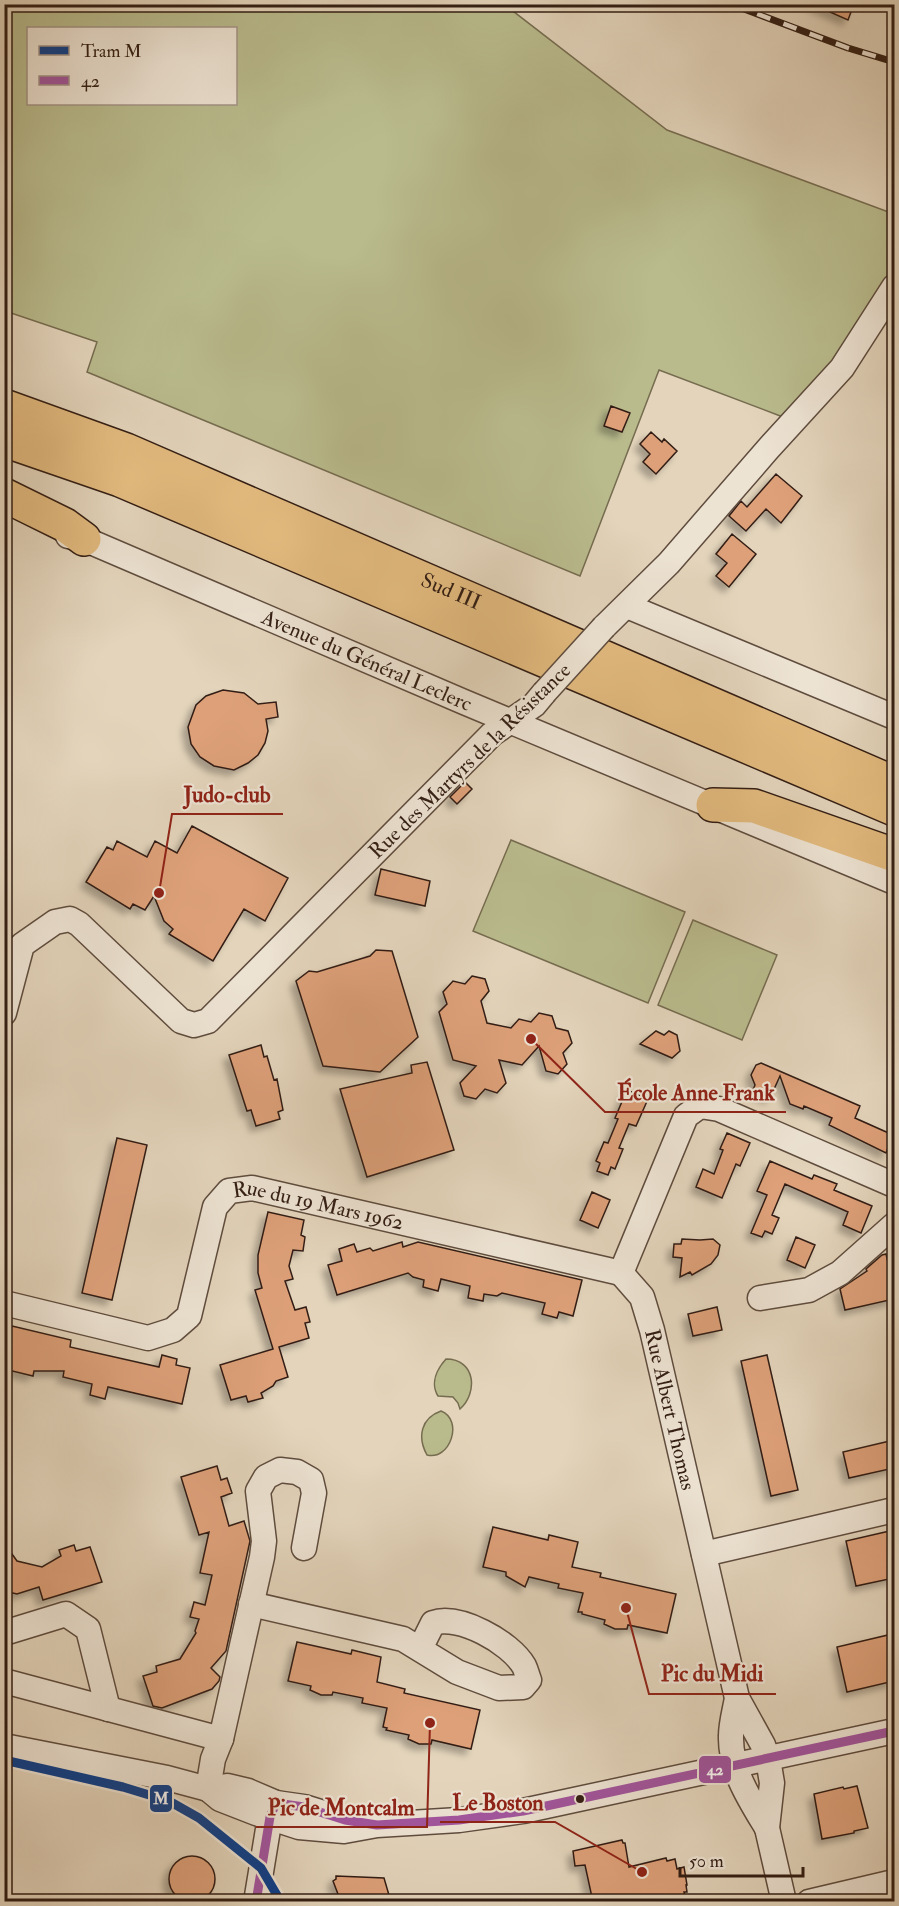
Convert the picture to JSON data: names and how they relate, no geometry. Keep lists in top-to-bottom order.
{
  "streets": {
    "highway": ["Sud III"],
    "street": [
      "Avenue du Général Leclerc",
      "Rue des Martyrs de la Résistance",
      "Rue du 19 Mars 1962",
      "Rue Albert Thomas"
    ]
  },
  "crossings": [
    ["Avenue du Général Leclerc", "Rue des Martyrs de la Résistance"],
    ["Rue du 19 Mars 1962", "Rue Albert Thomas"]
  ],
  "places": [
    "Judo-club",
    "École Anne Frank",
    "Pic du Midi",
    "Pic de Montcalm",
    "Le Boston"
  ],
  "lines": ["transit line 42", "tram line M"],
  "legend": ["Tram M", "42"],
  "scale_bar": "50 m"
}
